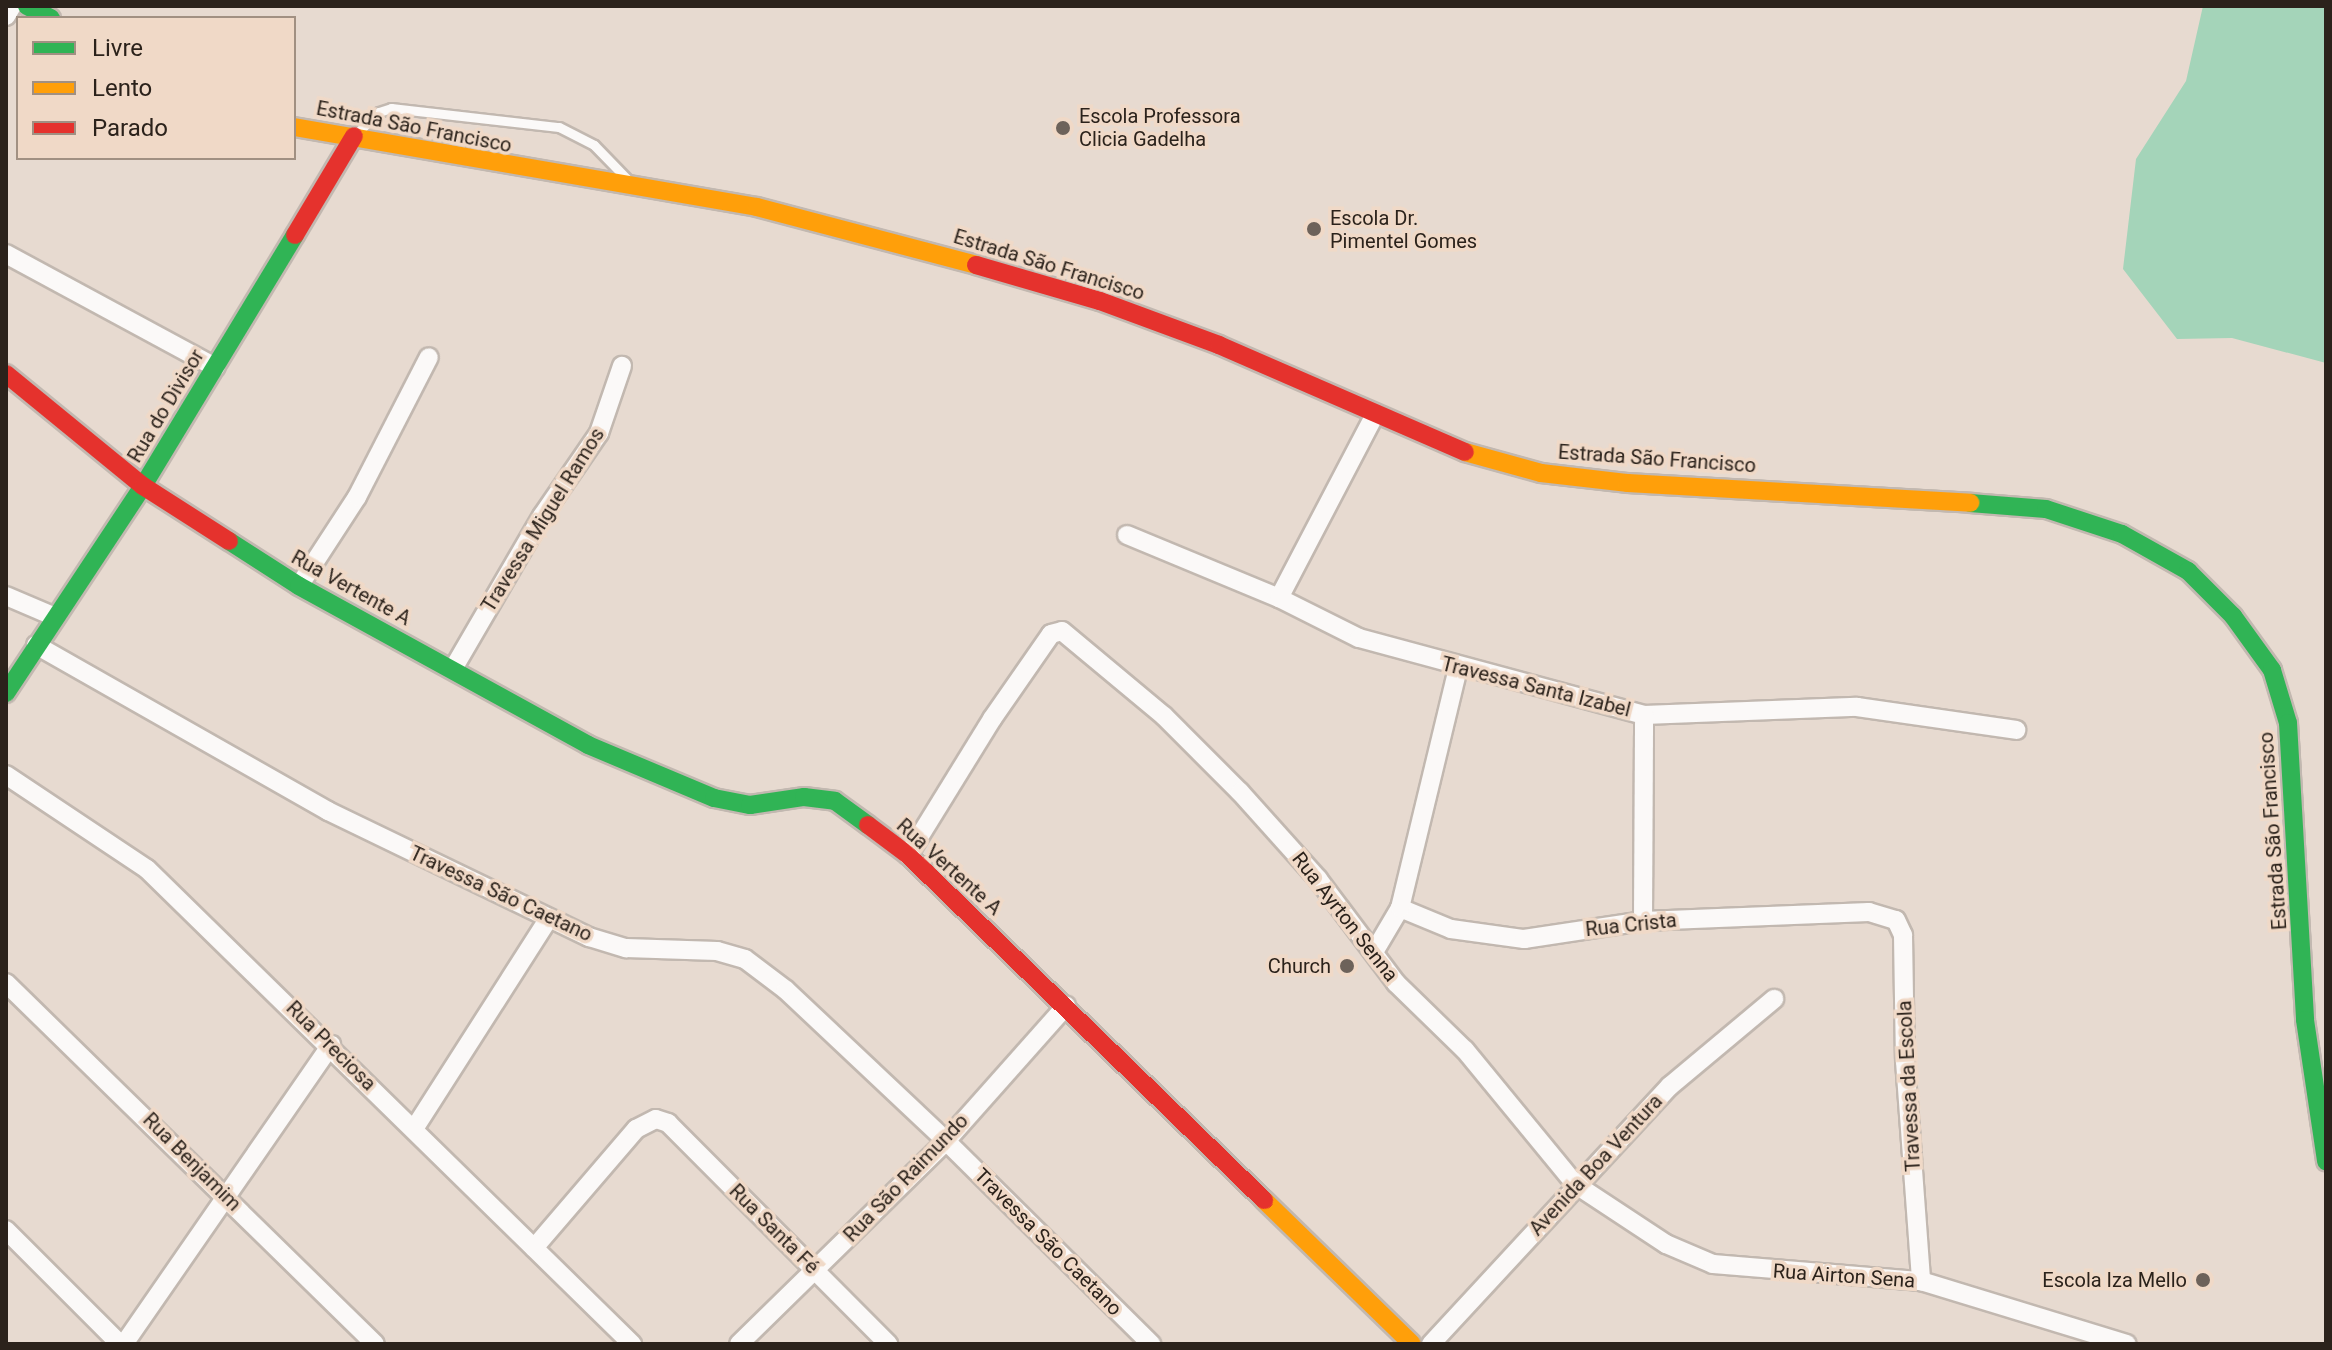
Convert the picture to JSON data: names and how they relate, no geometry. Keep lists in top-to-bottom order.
{
  "streets": {
    "street": [
      "Estrada São Francisco",
      "Rua do Divisor",
      "Travessa Miguel Ramos",
      "Rua Vertente A",
      "Travessa Santa Izabel",
      "Travessa São Caetano",
      "Rua Ayrton Senna",
      "Rua Crista",
      "Rua Preciosa",
      "Travessa da Escola",
      "Rua Benjamim",
      "Avenida Boa Ventura",
      "Rua São Raimundo",
      "Rua Santa Fé",
      "Rua Airton Sena"
    ]
  },
  "crossings": [
    ["Estrada São Francisco", "Rua do Divisor"],
    ["Rua do Divisor", "Rua Vertente A"],
    ["Rua do Divisor", "Travessa São Caetano"],
    ["Travessa Miguel Ramos", "Rua Vertente A"],
    ["Rua Vertente A", "Rua Ayrton Senna"],
    ["Rua Vertente A", "Rua São Raimundo"],
    ["Travessa São Caetano", "Rua São Raimundo"],
    ["Rua Ayrton Senna", "Avenida Boa Ventura"],
    ["Rua Ayrton Senna", "Rua Airton Sena"],
    ["Rua Crista", "Travessa da Escola"],
    ["Rua Preciosa", "Rua Santa Fé"],
    ["Travessa da Escola", "Rua Airton Sena"],
    ["Avenida Boa Ventura", "Rua Airton Sena"],
    ["Rua São Raimundo", "Rua Santa Fé"]
  ],
  "places": [
    "Escola Professora Clicia Gadelha",
    "Escola Dr. Pimentel Gomes",
    "Church",
    "Escola Iza Mello"
  ],
  "legend": ["Livre", "Lento", "Parado"]
}
